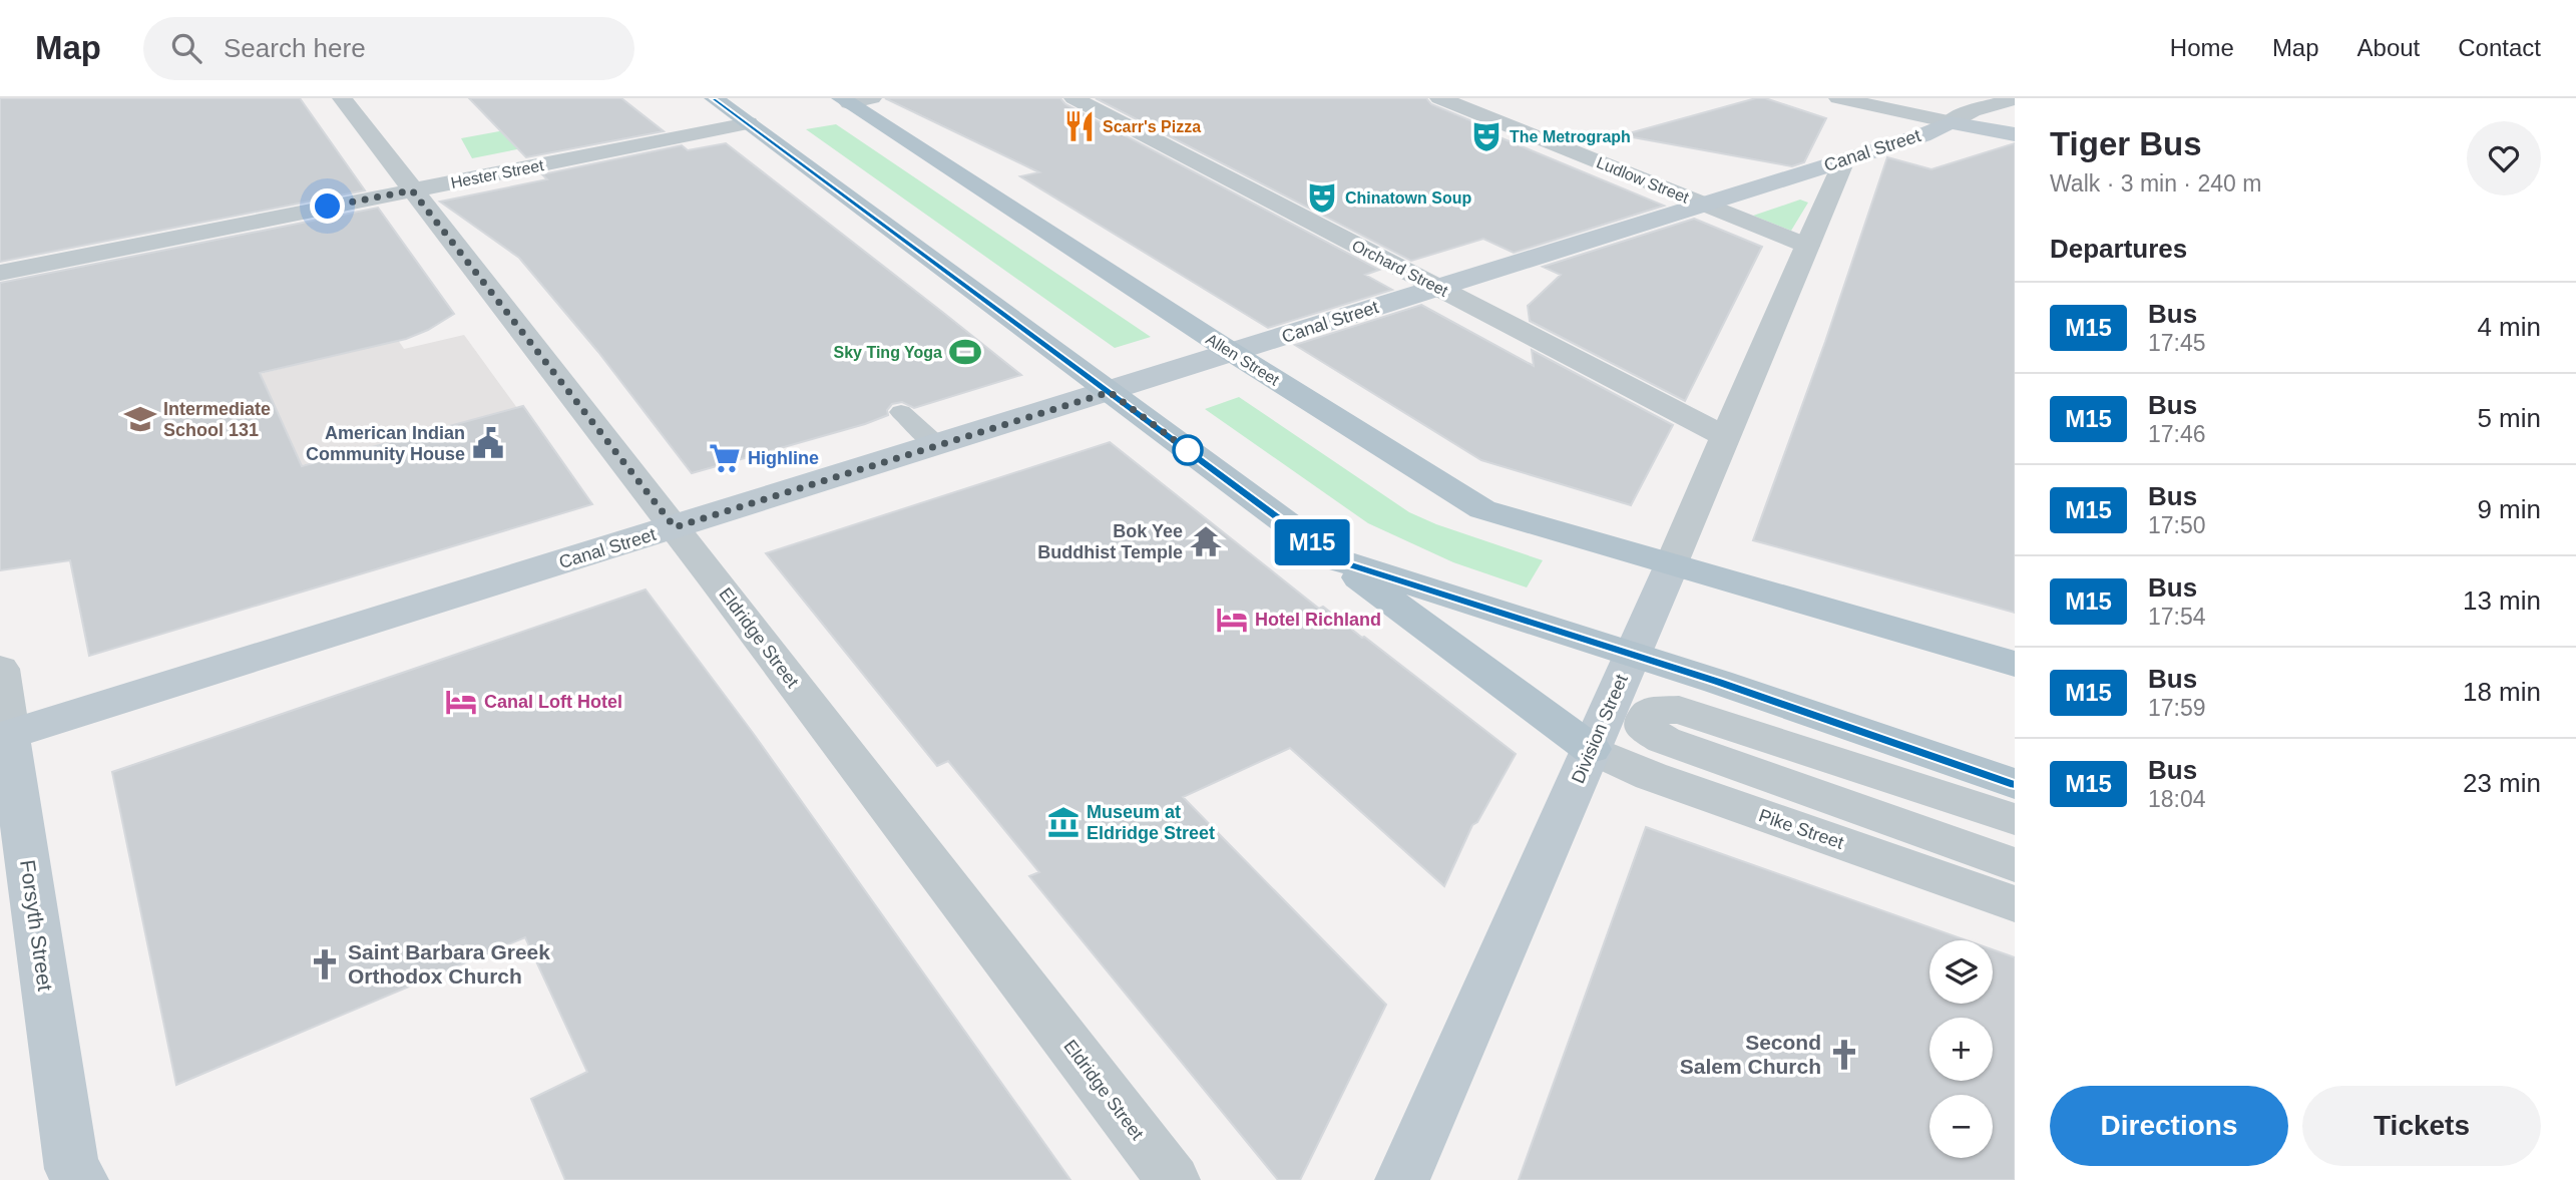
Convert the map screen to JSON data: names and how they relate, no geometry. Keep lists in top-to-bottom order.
{
  "streets": {
    "main road": [
      "Canal Street",
      "Allen Street",
      "Division Street",
      "Forsyth Street"
    ],
    "street": [
      "Hester Street",
      "Ludlow Street",
      "Orchard Street",
      "Eldridge Street",
      "Pike Street"
    ]
  },
  "crossings": [
    ["Canal Street", "Ludlow Street"],
    ["Canal Street", "Orchard Street"],
    ["Canal Street", "Allen Street"],
    ["Canal Street", "Eldridge Street"],
    ["Canal Street", "Division Street"],
    ["Canal Street", "Forsyth Street"],
    ["Hester Street", "Eldridge Street"],
    ["Ludlow Street", "Division Street"],
    ["Orchard Street", "Division Street"],
    ["Allen Street", "Division Street"],
    ["Division Street", "Pike Street"]
  ],
  "places": {
    "restaurant": ["Scarr's Pizza"],
    "theatre": ["The Metrograph", "Chinatown Soup"],
    "sports": ["Sky Ting Yoga"],
    "school or university": ["Intermediate School 131"],
    "public building": ["American Indian Community House"],
    "supermarket": ["Highline"],
    "temple": ["Bok Yee Buddhist Temple"],
    "hotel": ["Hotel Richland", "Canal Loft Hotel"],
    "museum": ["Museum at Eldridge Street"],
    "church": ["Saint Barbara Greek Orthodox Church", "Second Salem Church"]
  },
  "lines": ["bus line M15"],
  "page": {
    "header": "Map",
    "search": "Search here",
    "nav": [
      "Home",
      "Map",
      "About",
      "Contact"
    ],
    "on_map": "M15",
    "heading": [
      ["Tiger Bus", "Walk · 3 min · 240 m"],
      "Departures"
    ],
    "list": [
      {
        "mark": "M15",
        "name": "Bus",
        "note": "17:45",
        "value": "4 min"
      },
      {
        "mark": "M15",
        "name": "Bus",
        "note": "17:46",
        "value": "5 min"
      },
      {
        "mark": "M15",
        "name": "Bus",
        "note": "17:50",
        "value": "9 min"
      },
      {
        "mark": "M15",
        "name": "Bus",
        "note": "17:54",
        "value": "13 min"
      },
      {
        "mark": "M15",
        "name": "Bus",
        "note": "17:59",
        "value": "18 min"
      },
      {
        "mark": "M15",
        "name": "Bus",
        "note": "18:04",
        "value": "23 min"
      }
    ],
    "map_buttons": ["+", "−"],
    "buttons": ["Directions", "Tickets"]
  }
}
